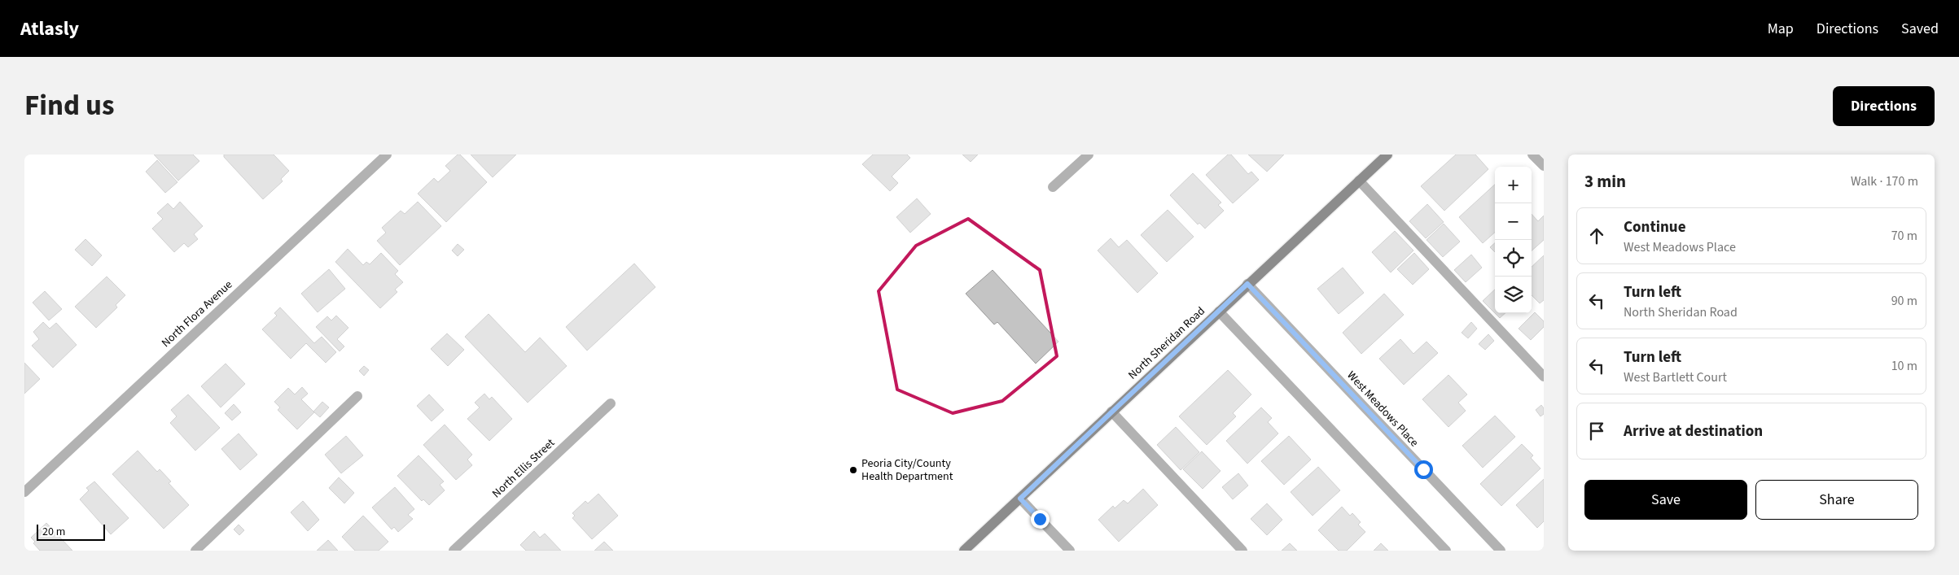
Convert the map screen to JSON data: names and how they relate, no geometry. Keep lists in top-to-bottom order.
{
  "streets": {
    "main road": ["North Sheridan Road"],
    "street": ["North Flora Avenue", "West Meadows Place", "North Ellis Street"]
  },
  "crossings": [
    ["North Sheridan Road", "West Meadows Place"]
  ],
  "places": ["Peoria City/County Health Department"],
  "scale_bar": "20 m",
  "page": {
    "header": "Atlasly",
    "nav": ["Map", "Directions", "Saved"],
    "title": "Find us",
    "buttons": [
      "Directions",
      ["Save", "Share"]
    ],
    "heading": ["3 min", "Walk · 170 m"],
    "map_buttons": ["+", "−"],
    "list": [
      ["Continue", "West Meadows Place", "70 m"],
      ["Turn left", "North Sheridan Road", "90 m"],
      ["Turn left", "West Bartlett Court", "10 m"],
      "Arrive at destination"
    ],
    "scale": "20 m"
  }
}
